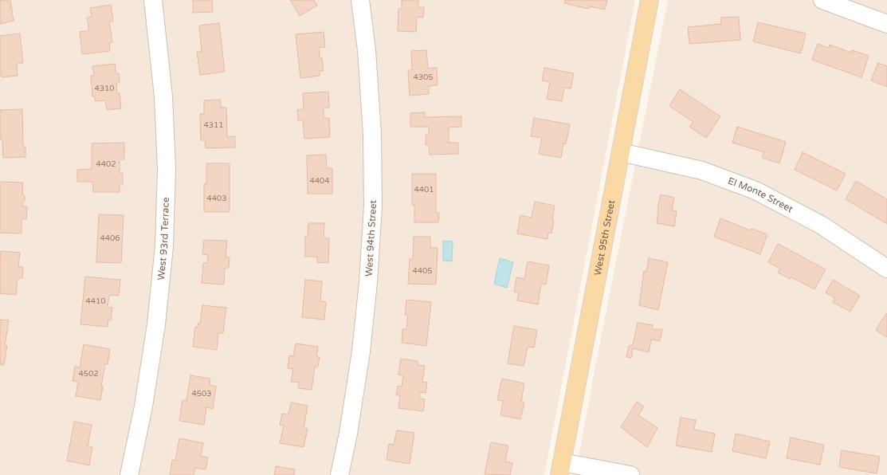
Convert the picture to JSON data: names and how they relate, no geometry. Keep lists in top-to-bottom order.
{
  "streets": {
    "main road": ["West 95th Street"],
    "street": ["El Monte Street", "West 93rd Terrace", "West 94th Street"]
  },
  "crossings": [
    ["El Monte Street", "West 95th Street"]
  ],
  "house_numbers": [
    "4305",
    "4310",
    "4311",
    "4402",
    "4404",
    "4401",
    "4403",
    "4406",
    "4405",
    "4410",
    "4502",
    "4503"
  ]
}
